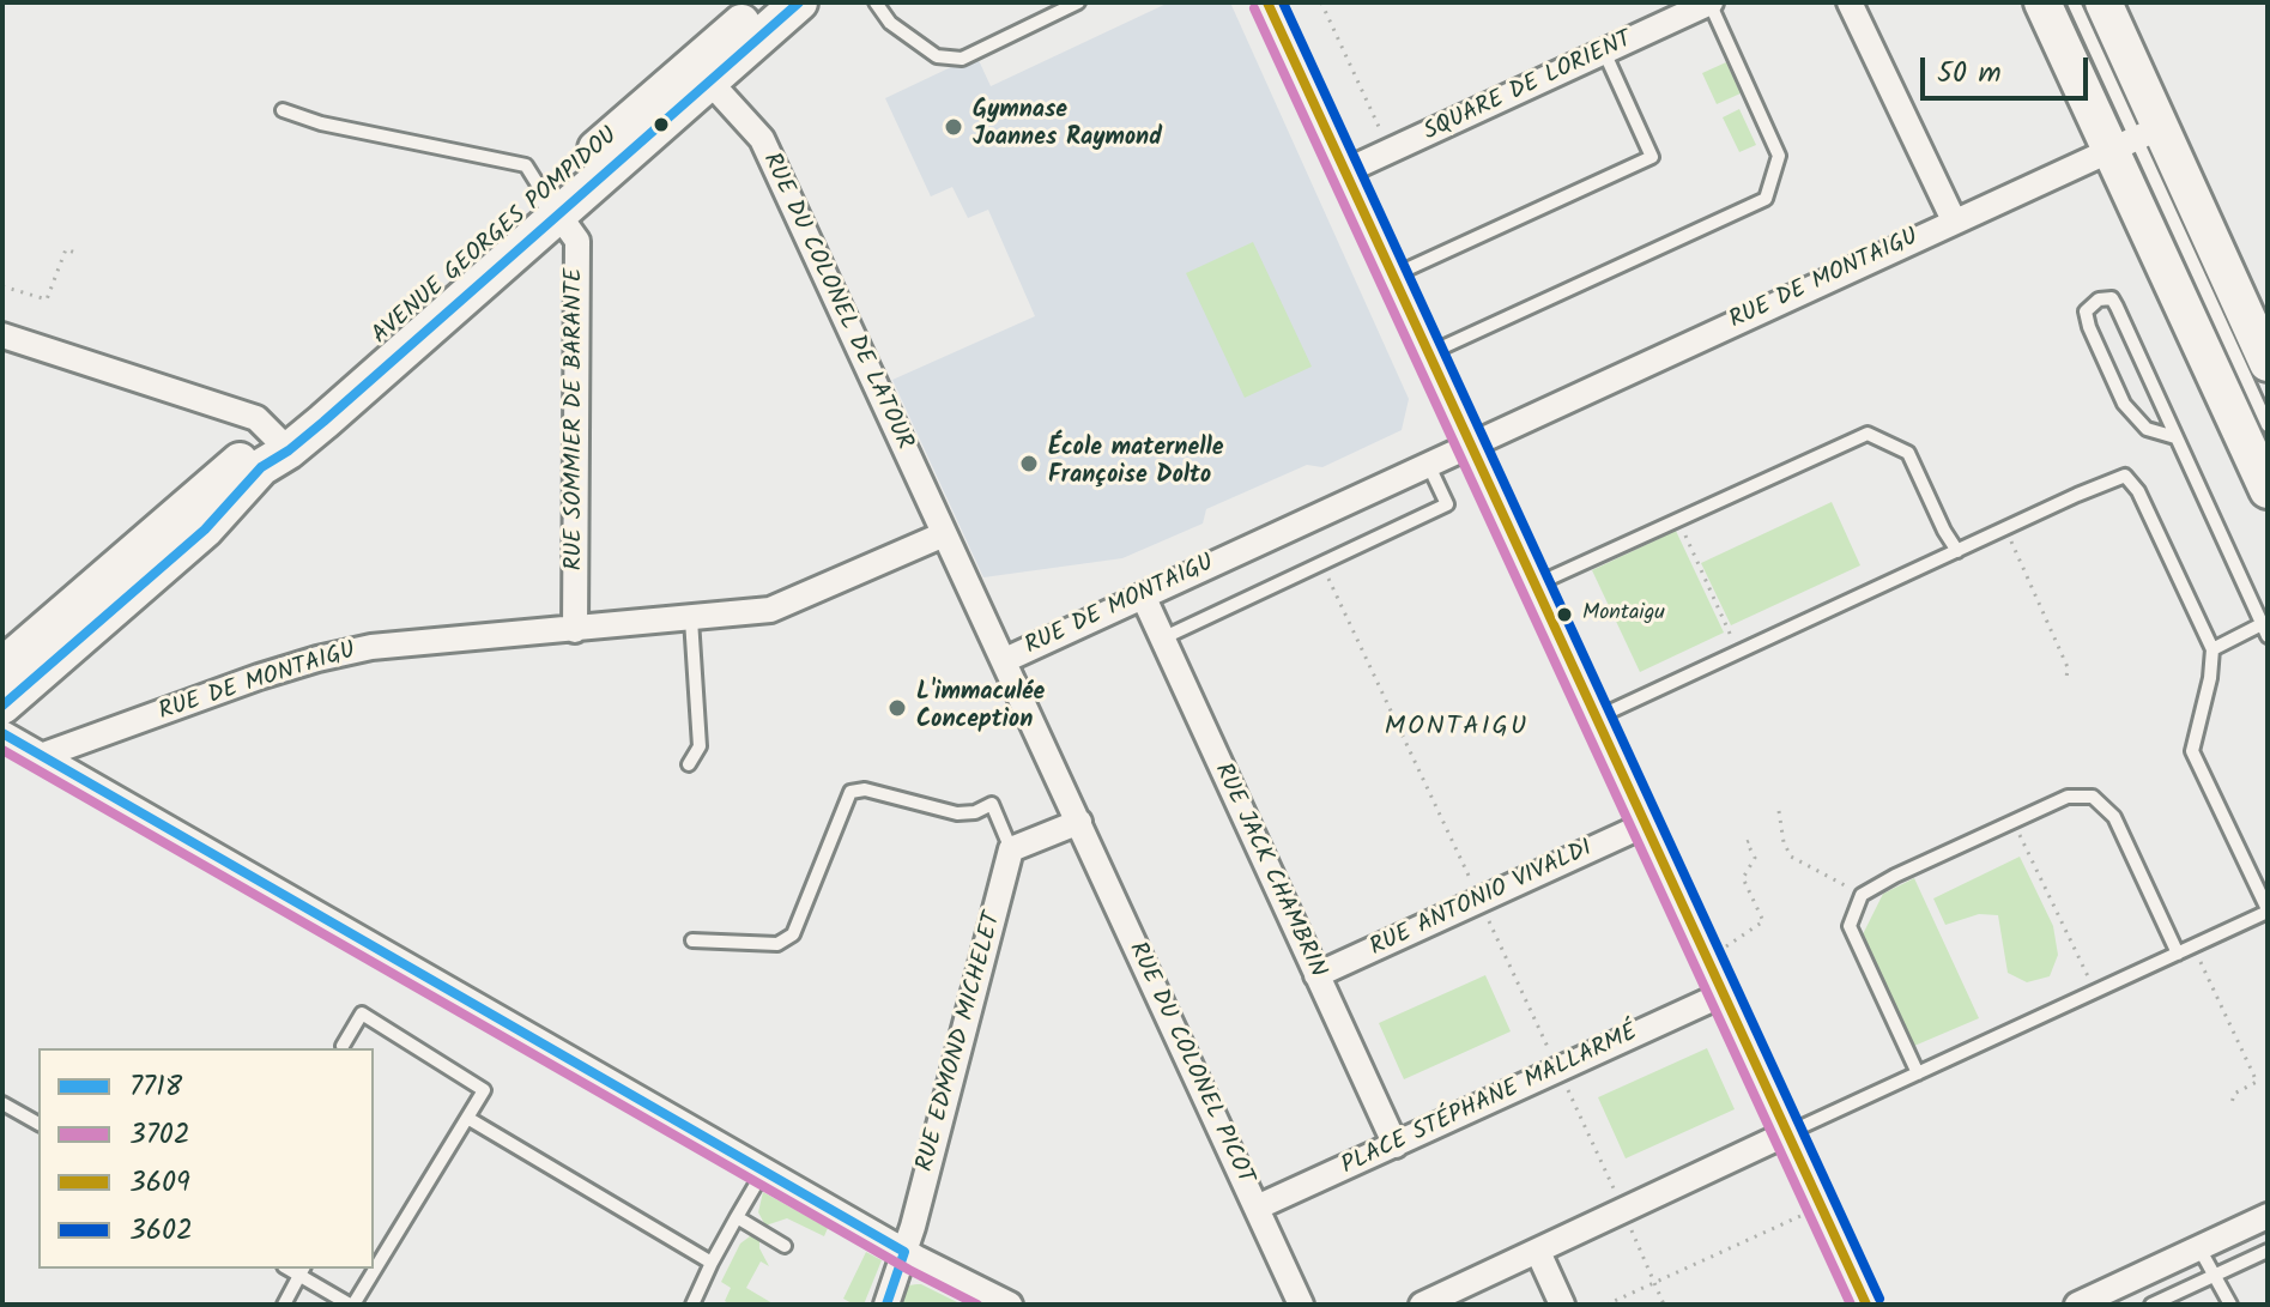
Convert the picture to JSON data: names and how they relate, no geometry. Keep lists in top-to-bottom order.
{
  "streets": {
    "main road": ["AVENUE GEORGES POMPIDOU"],
    "street": [
      "SQUARE DE LORIENT",
      "RUE DE MONTAIGU",
      "RUE DU COLONEL DE LATOUR",
      "RUE SOMMIER DE BARANTE",
      "RUE JACK CHAMBRIN",
      "RUE ANTONIO VIVALDI",
      "RUE EDMOND MICHELET",
      "RUE DU COLONEL PICOT",
      "PLACE STÉPHANE MALLARMÉ"
    ]
  },
  "crossings": [
    ["AVENUE GEORGES POMPIDOU", "RUE DU COLONEL DE LATOUR"],
    ["AVENUE GEORGES POMPIDOU", "RUE SOMMIER DE BARANTE"],
    ["RUE DE MONTAIGU", "RUE DU COLONEL DE LATOUR"],
    ["RUE DE MONTAIGU", "RUE SOMMIER DE BARANTE"],
    ["RUE DE MONTAIGU", "RUE JACK CHAMBRIN"],
    ["RUE DE MONTAIGU", "RUE DU COLONEL PICOT"],
    ["RUE JACK CHAMBRIN", "RUE ANTONIO VIVALDI"],
    ["RUE JACK CHAMBRIN", "PLACE STÉPHANE MALLARMÉ"],
    ["RUE DU COLONEL PICOT", "PLACE STÉPHANE MALLARMÉ"]
  ],
  "districts": ["MONTAIGU"],
  "places": [
    "Gymnase Joannes Raymond",
    "École maternelle Françoise Dolto",
    "Montaigu",
    "L'immaculée Conception"
  ],
  "lines": [
    "transit line 7718",
    "transit line 3609",
    "transit line 3602",
    "transit line 3702"
  ],
  "legend": [
    "7718",
    "3702",
    "3609",
    "3602"
  ],
  "scale_bar": "50 m"
}
